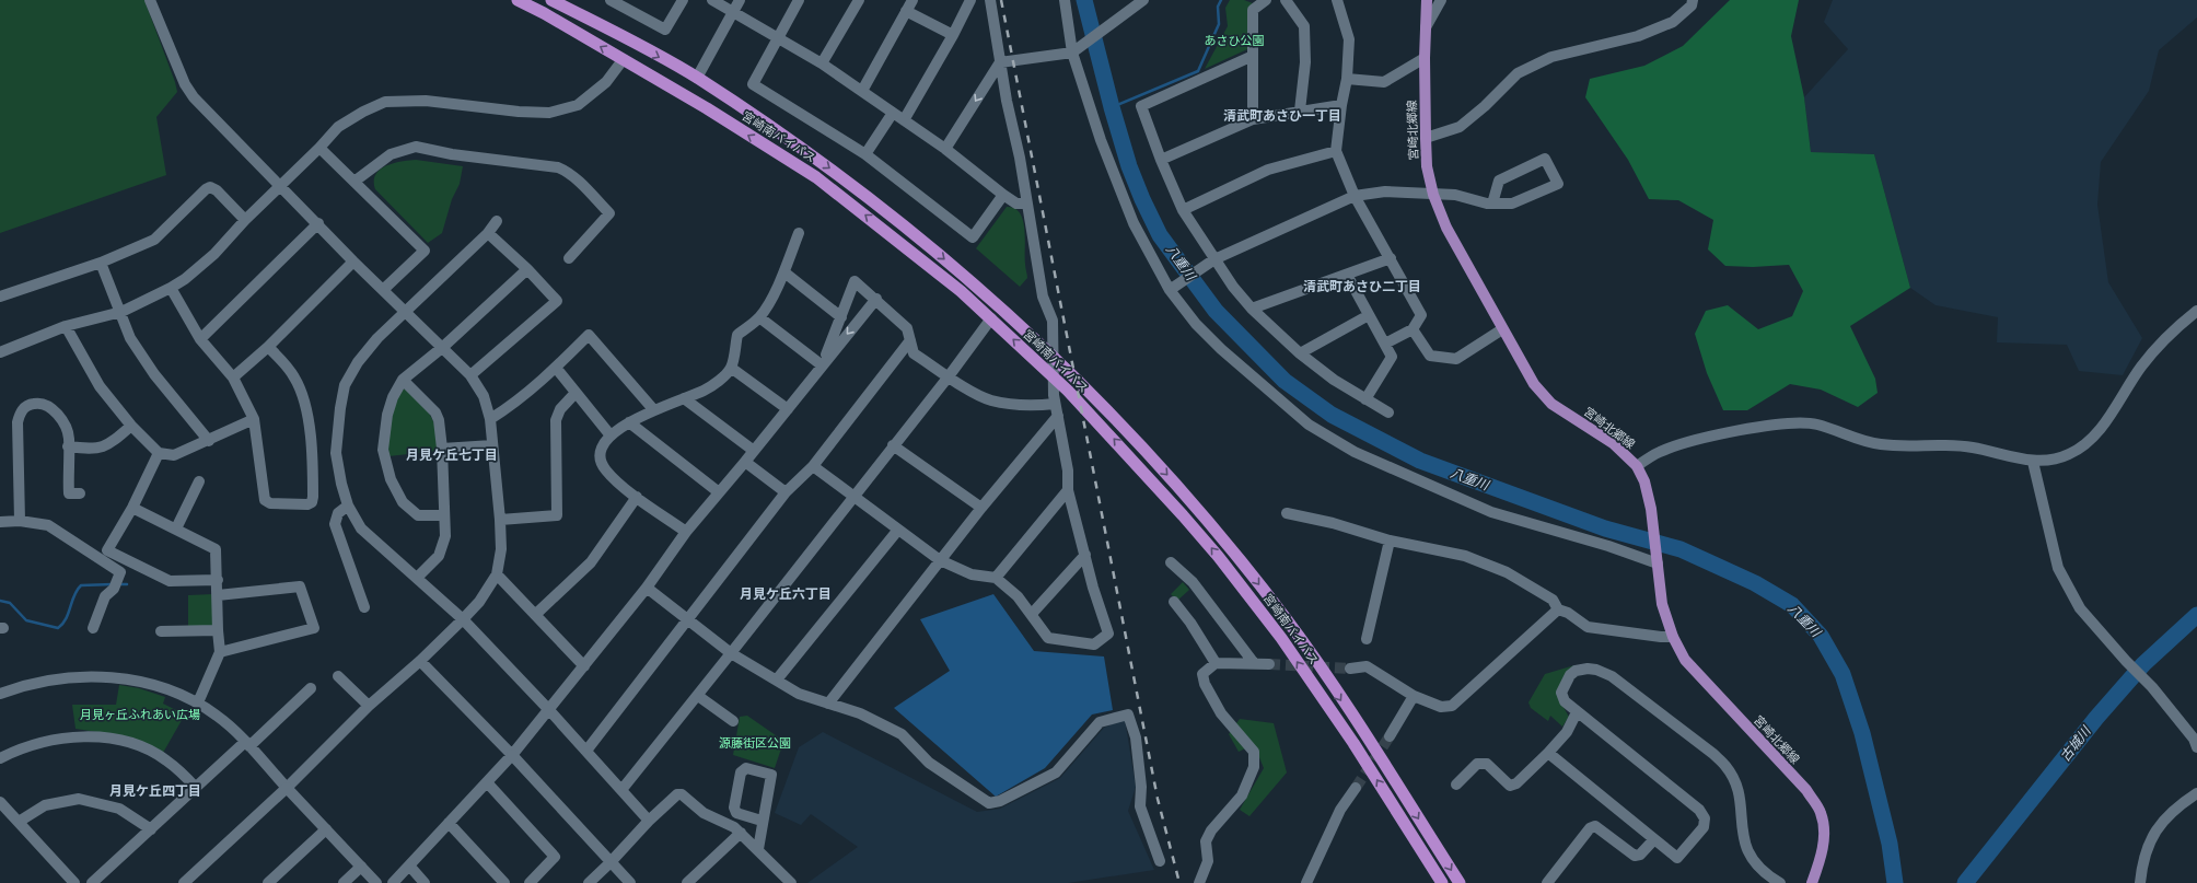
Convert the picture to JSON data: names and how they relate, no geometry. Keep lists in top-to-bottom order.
{
  "streets": {
    "highway": ["宮崎南バイパス"],
    "main road": ["宮崎北郷線"]
  },
  "districts": [
    "清武町あさひ一丁目",
    "清武町あさひ二丁目",
    "月見ケ丘七丁目",
    "月見ケ丘六丁目",
    "月見ケ丘四丁目"
  ],
  "water": ["八重川", "古城川"],
  "parks": ["あさひ公園", "月見ヶ丘ふれあい広場", "源藤街区公園"]
}
